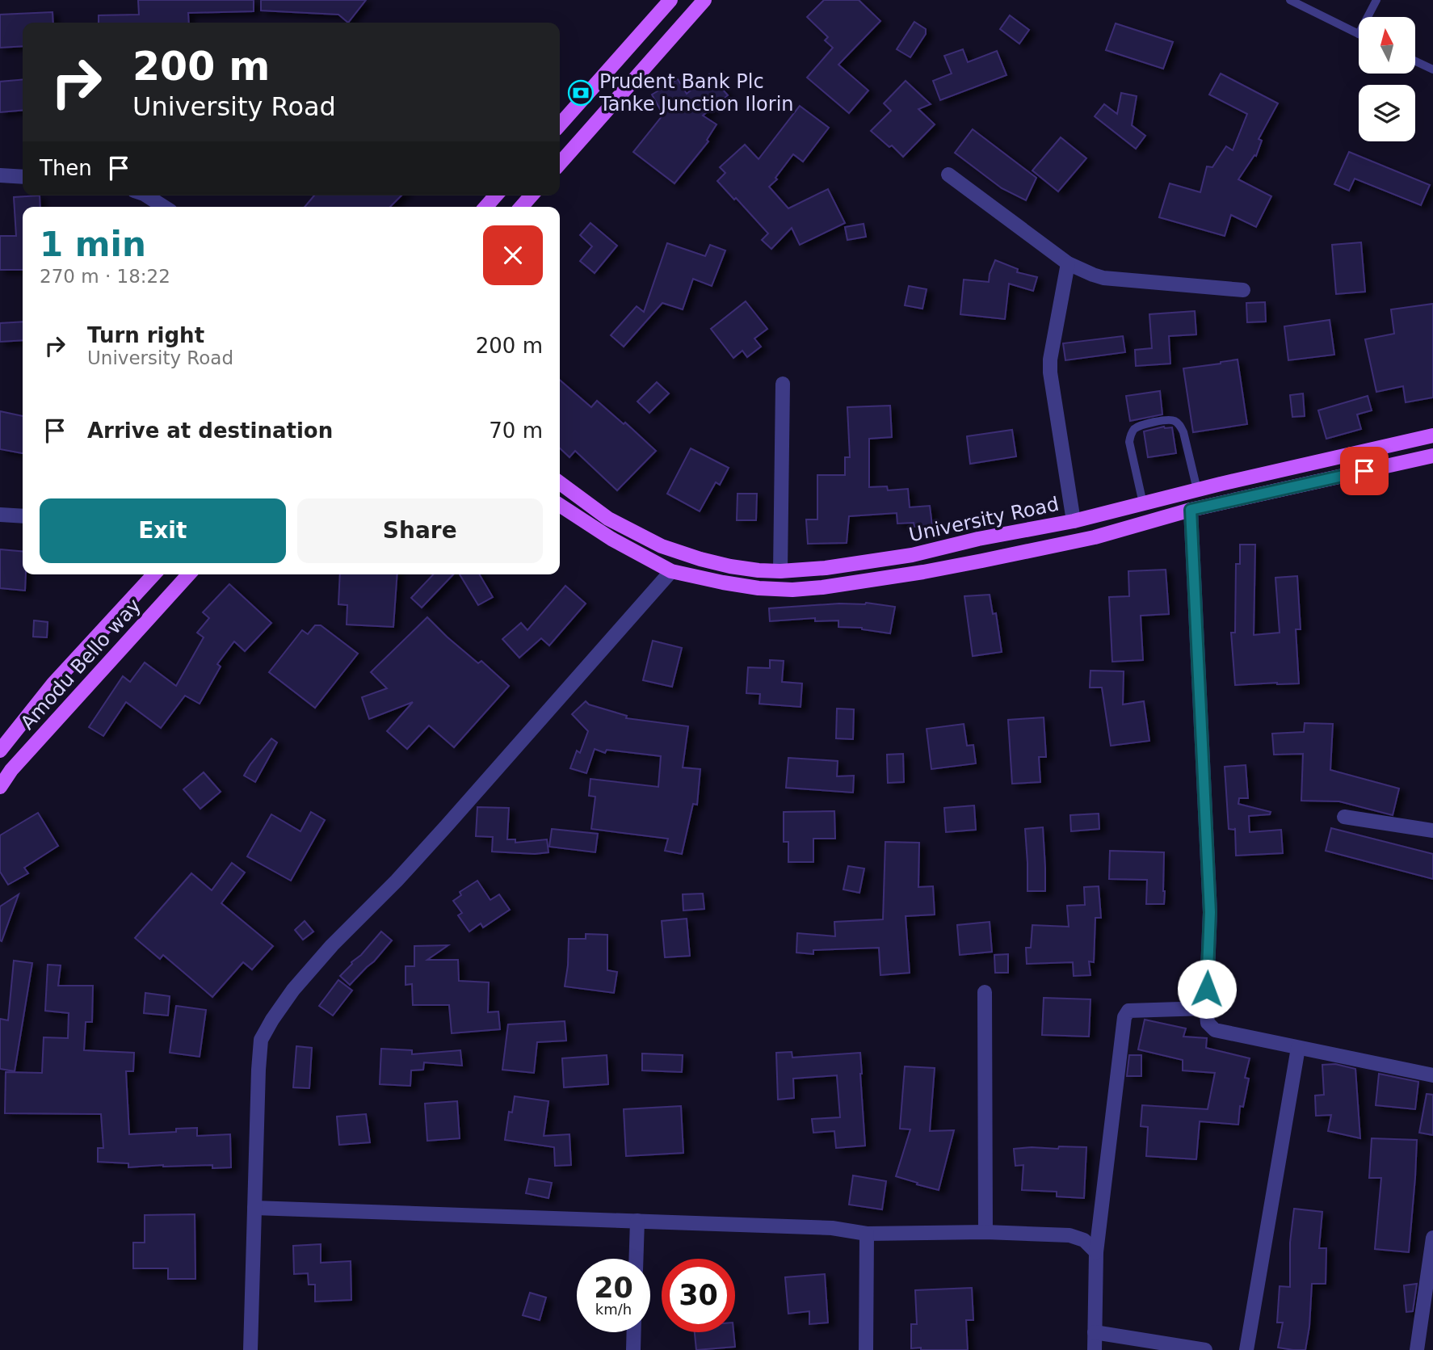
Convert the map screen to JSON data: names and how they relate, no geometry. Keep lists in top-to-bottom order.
{
  "streets": {
    "main road": ["University Road", "Amodu Bello way"]
  },
  "places": {
    "bank": ["Prudent Bank Plc Tanke Junction Ilorin"]
  },
  "north": "top",
  "page": {
    "turn": ["200 m", "University Road"],
    "then": "Then",
    "heading": ["1 min", "270 m · 18:22"],
    "list": [
      {
        "name": "Turn right",
        "note": "University Road",
        "value": "200 m"
      },
      {
        "name": "Arrive at destination",
        "value": "70 m"
      }
    ],
    "buttons": ["Exit", "Share"],
    "speed": "20 km/h",
    "limit": "30"
  }
}
